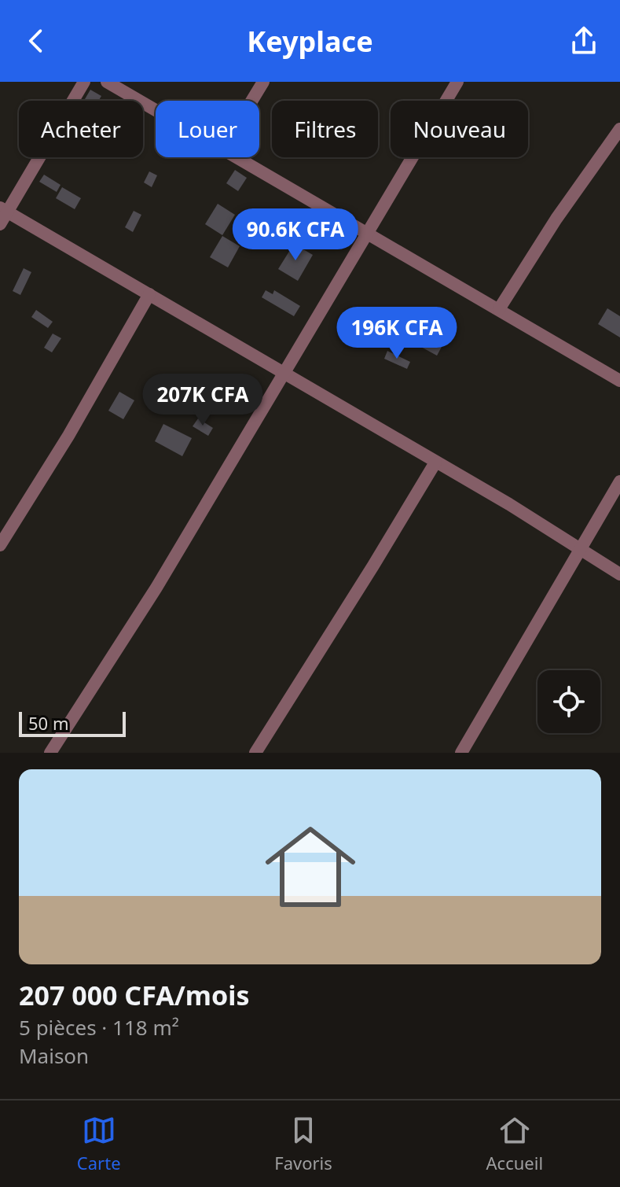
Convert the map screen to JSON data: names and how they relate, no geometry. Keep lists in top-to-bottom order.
{
  "scale_bar": "50 m",
  "page": {
    "header": "Keyplace",
    "chip": [
      "Acheter",
      "Louer",
      "Filtres",
      "Nouveau"
    ],
    "price": ["90.6K CFA", "196K CFA", "207K CFA"],
    "scale": "50 m",
    "list": [
      {
        "name": "207 000 CFA/mois",
        "note": "5 pièces · 118 m² · Maison"
      }
    ],
    "tabs": ["Carte", "Favoris", "Accueil"]
  }
}
